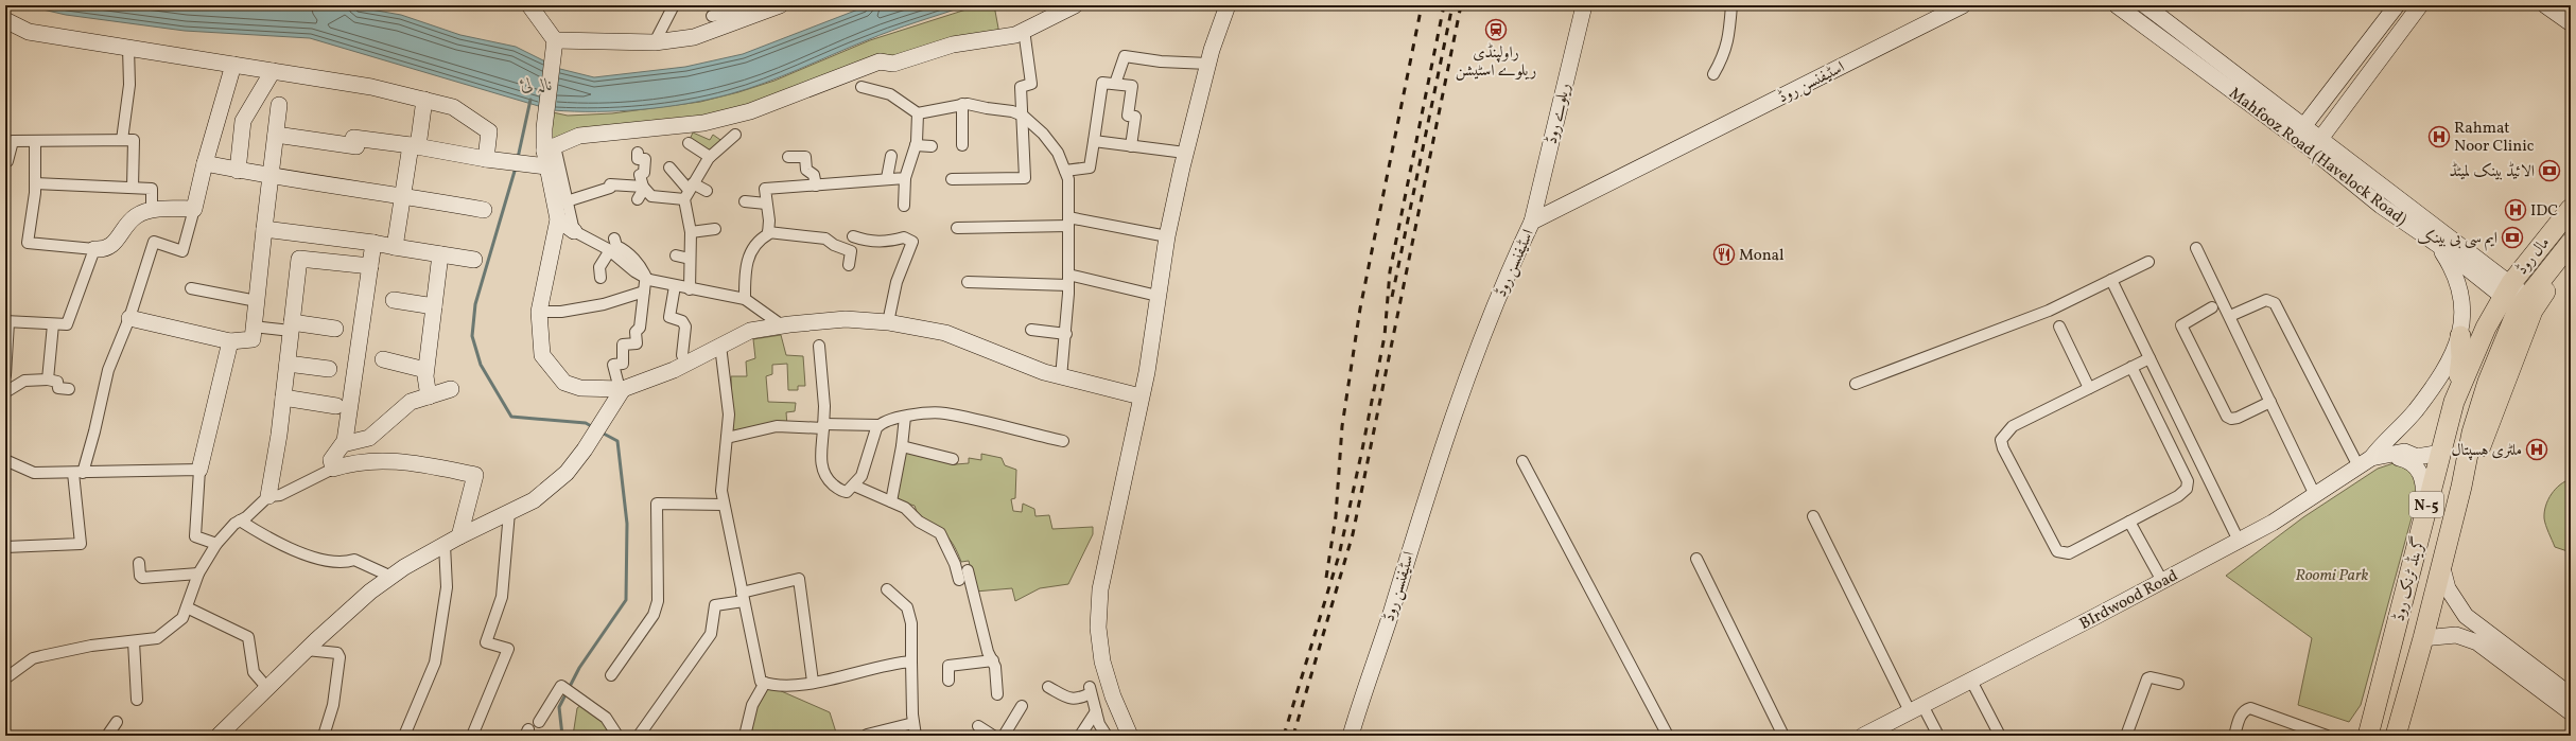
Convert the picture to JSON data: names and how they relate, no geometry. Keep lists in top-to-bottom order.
{
  "streets": {
    "highway": ["مال روڈ", "N-5", "گرینڈ ٹرنک روڈ"],
    "street": [
      "اسٹیفنسن روڈ",
      "ریلوے روڈ",
      "Mahfooz Road (Havelock Road)",
      "BIrdwood Road"
    ]
  },
  "crossings": [
    ["اسٹیفنسن روڈ", "ریلوے روڈ"],
    ["Mahfooz Road (Havelock Road)", "مال روڈ"],
    ["Mahfooz Road (Havelock Road)", "گرینڈ ٹرنک روڈ"],
    ["مال روڈ", "گرینڈ ٹرنک روڈ"],
    ["گرینڈ ٹرنک روڈ", "BIrdwood Road"]
  ],
  "water": ["نالہ لئ"],
  "parks": ["Roomi Park"],
  "places": {
    "station": ["راولپنڈی ریلوے اسٹیشن"],
    "hospital": ["Rahmat Noor Clinic", "IDC", "ملٹری ہسپتال"],
    "bank": ["الائیڈ بینک لمیٹڈ", "ایم سی بی بینک"],
    "restaurant": ["Monal"]
  }
}
